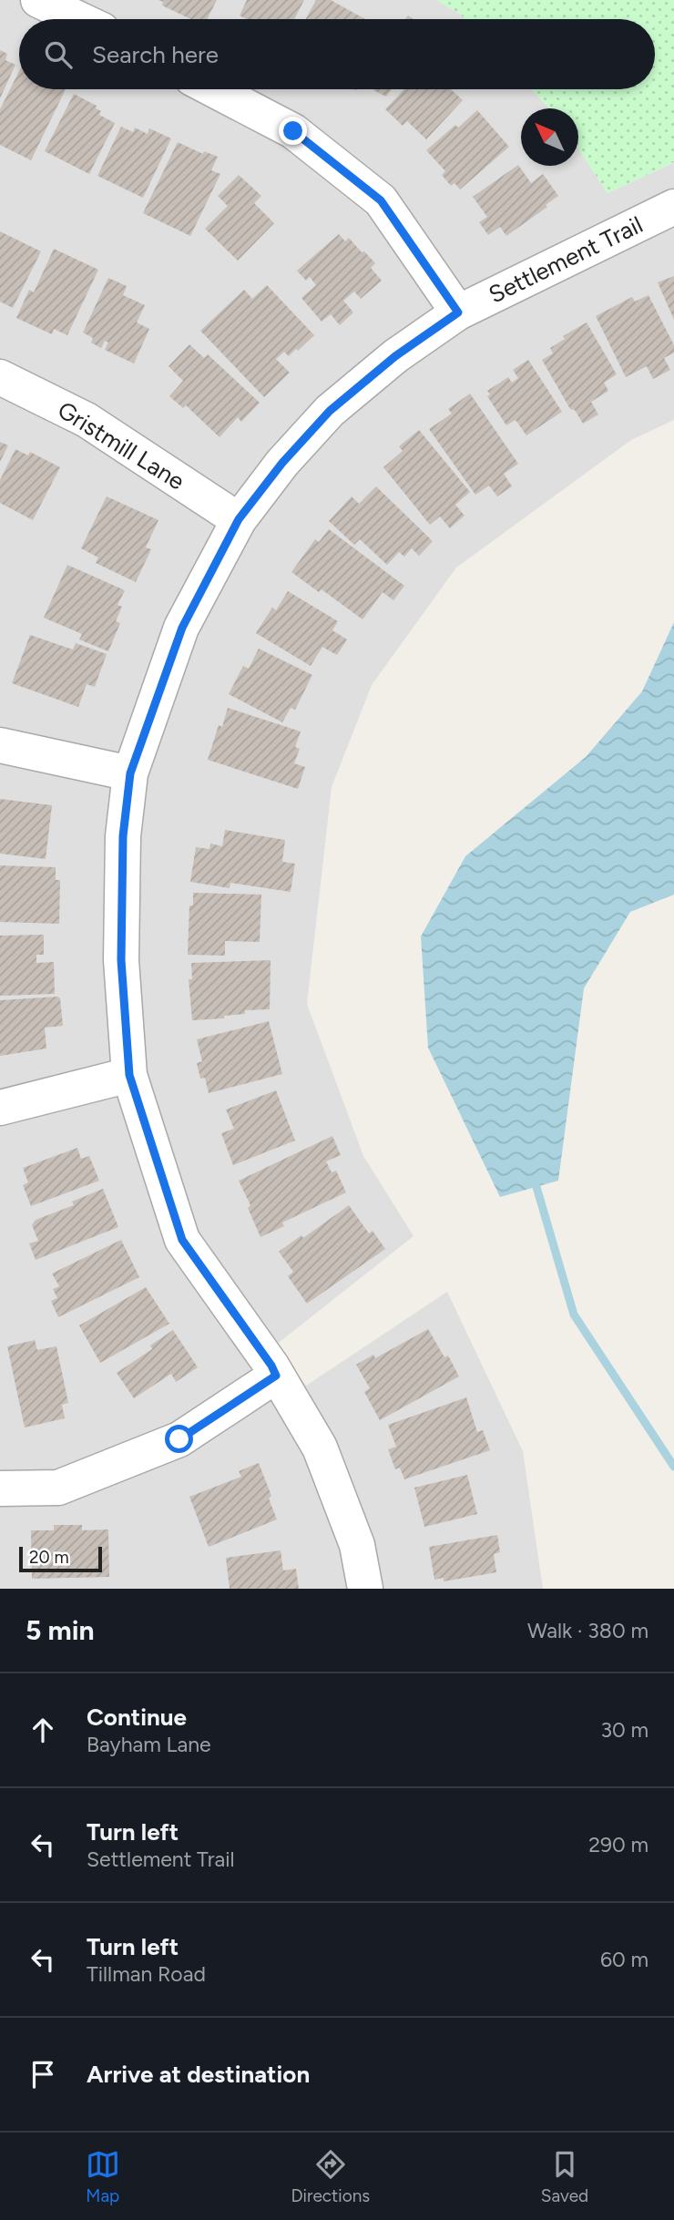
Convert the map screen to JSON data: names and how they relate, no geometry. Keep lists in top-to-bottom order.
{
  "streets": {
    "street": ["Settlement Trail", "Gristmill Lane"]
  },
  "crossings": [
    ["Settlement Trail", "Gristmill Lane"]
  ],
  "scale_bar": "20 m",
  "north": "top left",
  "page": {
    "search": "Search here",
    "scale": "20 m",
    "heading": ["5 min", "Walk · 380 m"],
    "list": [
      ["Continue", "Bayham Lane", "30 m"],
      ["Turn left", "Settlement Trail", "290 m"],
      ["Turn left", "Tillman Road", "60 m"],
      "Arrive at destination"
    ],
    "nav": ["Map", "Directions", "Saved"]
  }
}
